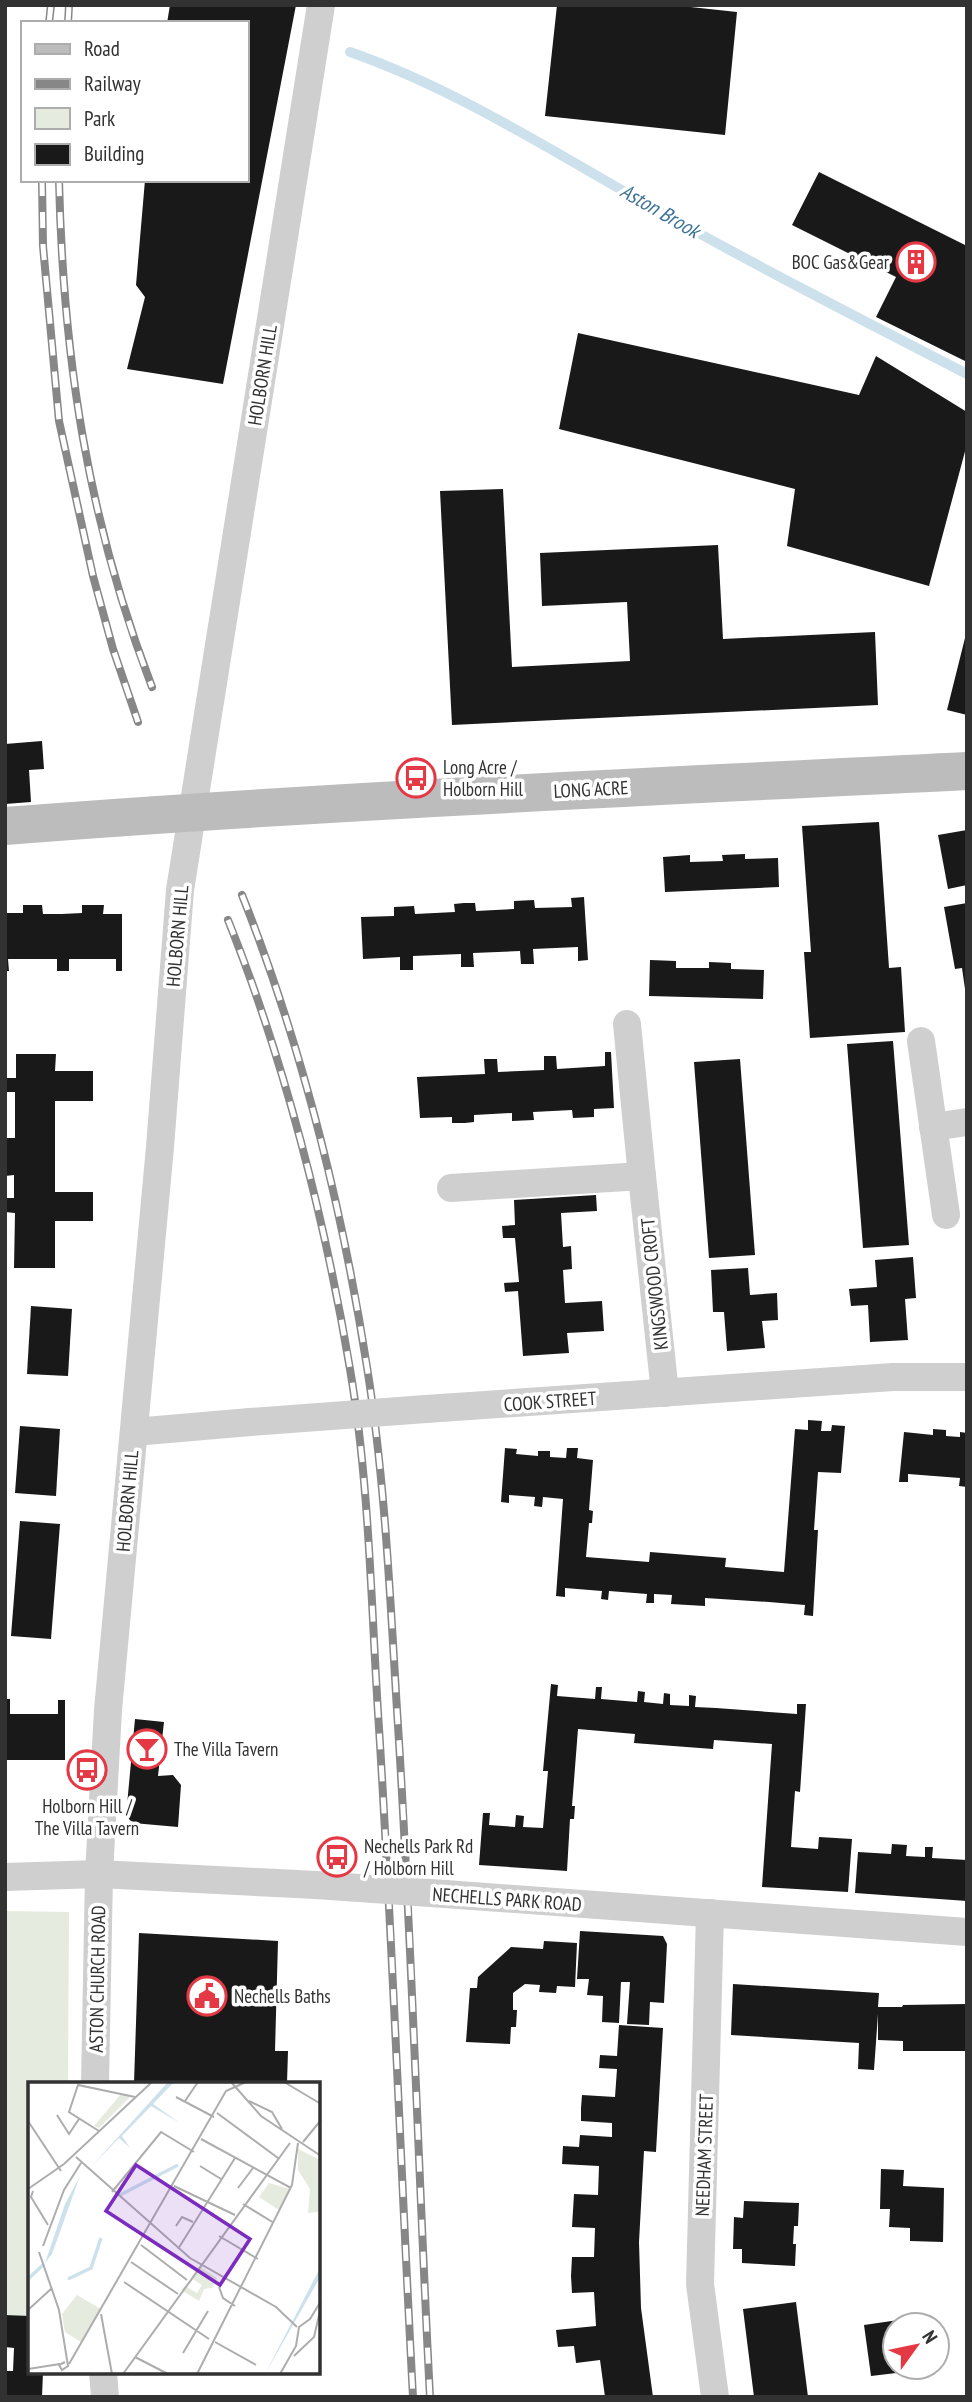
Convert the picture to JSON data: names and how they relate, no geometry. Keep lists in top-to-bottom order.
{
  "streets": {
    "street": [
      "HOLBORN HILL",
      "LONG ACRE",
      "KINGSWOOD CROFT",
      "COOK STREET",
      "NECHELLS PARK ROAD",
      "ASTON CHURCH ROAD",
      "NEEDHAM STREET"
    ]
  },
  "crossings": [
    ["HOLBORN HILL", "LONG ACRE"],
    ["HOLBORN HILL", "COOK STREET"],
    ["HOLBORN HILL", "NECHELLS PARK ROAD"],
    ["HOLBORN HILL", "ASTON CHURCH ROAD"],
    ["KINGSWOOD CROFT", "COOK STREET"],
    ["NECHELLS PARK ROAD", "ASTON CHURCH ROAD"],
    ["NECHELLS PARK ROAD", "NEEDHAM STREET"]
  ],
  "water": ["Aston Brook"],
  "places": {
    "building": ["BOC Gas&Gear"],
    "bus stop": ["Long Acre / Holborn Hill", "Holborn Hill / The Villa Tavern", "Nechells Park Rd / Holborn Hill"],
    "bar": ["The Villa Tavern"],
    "public building": ["Nechells Baths"]
  },
  "legend": [
    "Road",
    "Railway",
    "Park",
    "Building"
  ],
  "north": "top right"
}
